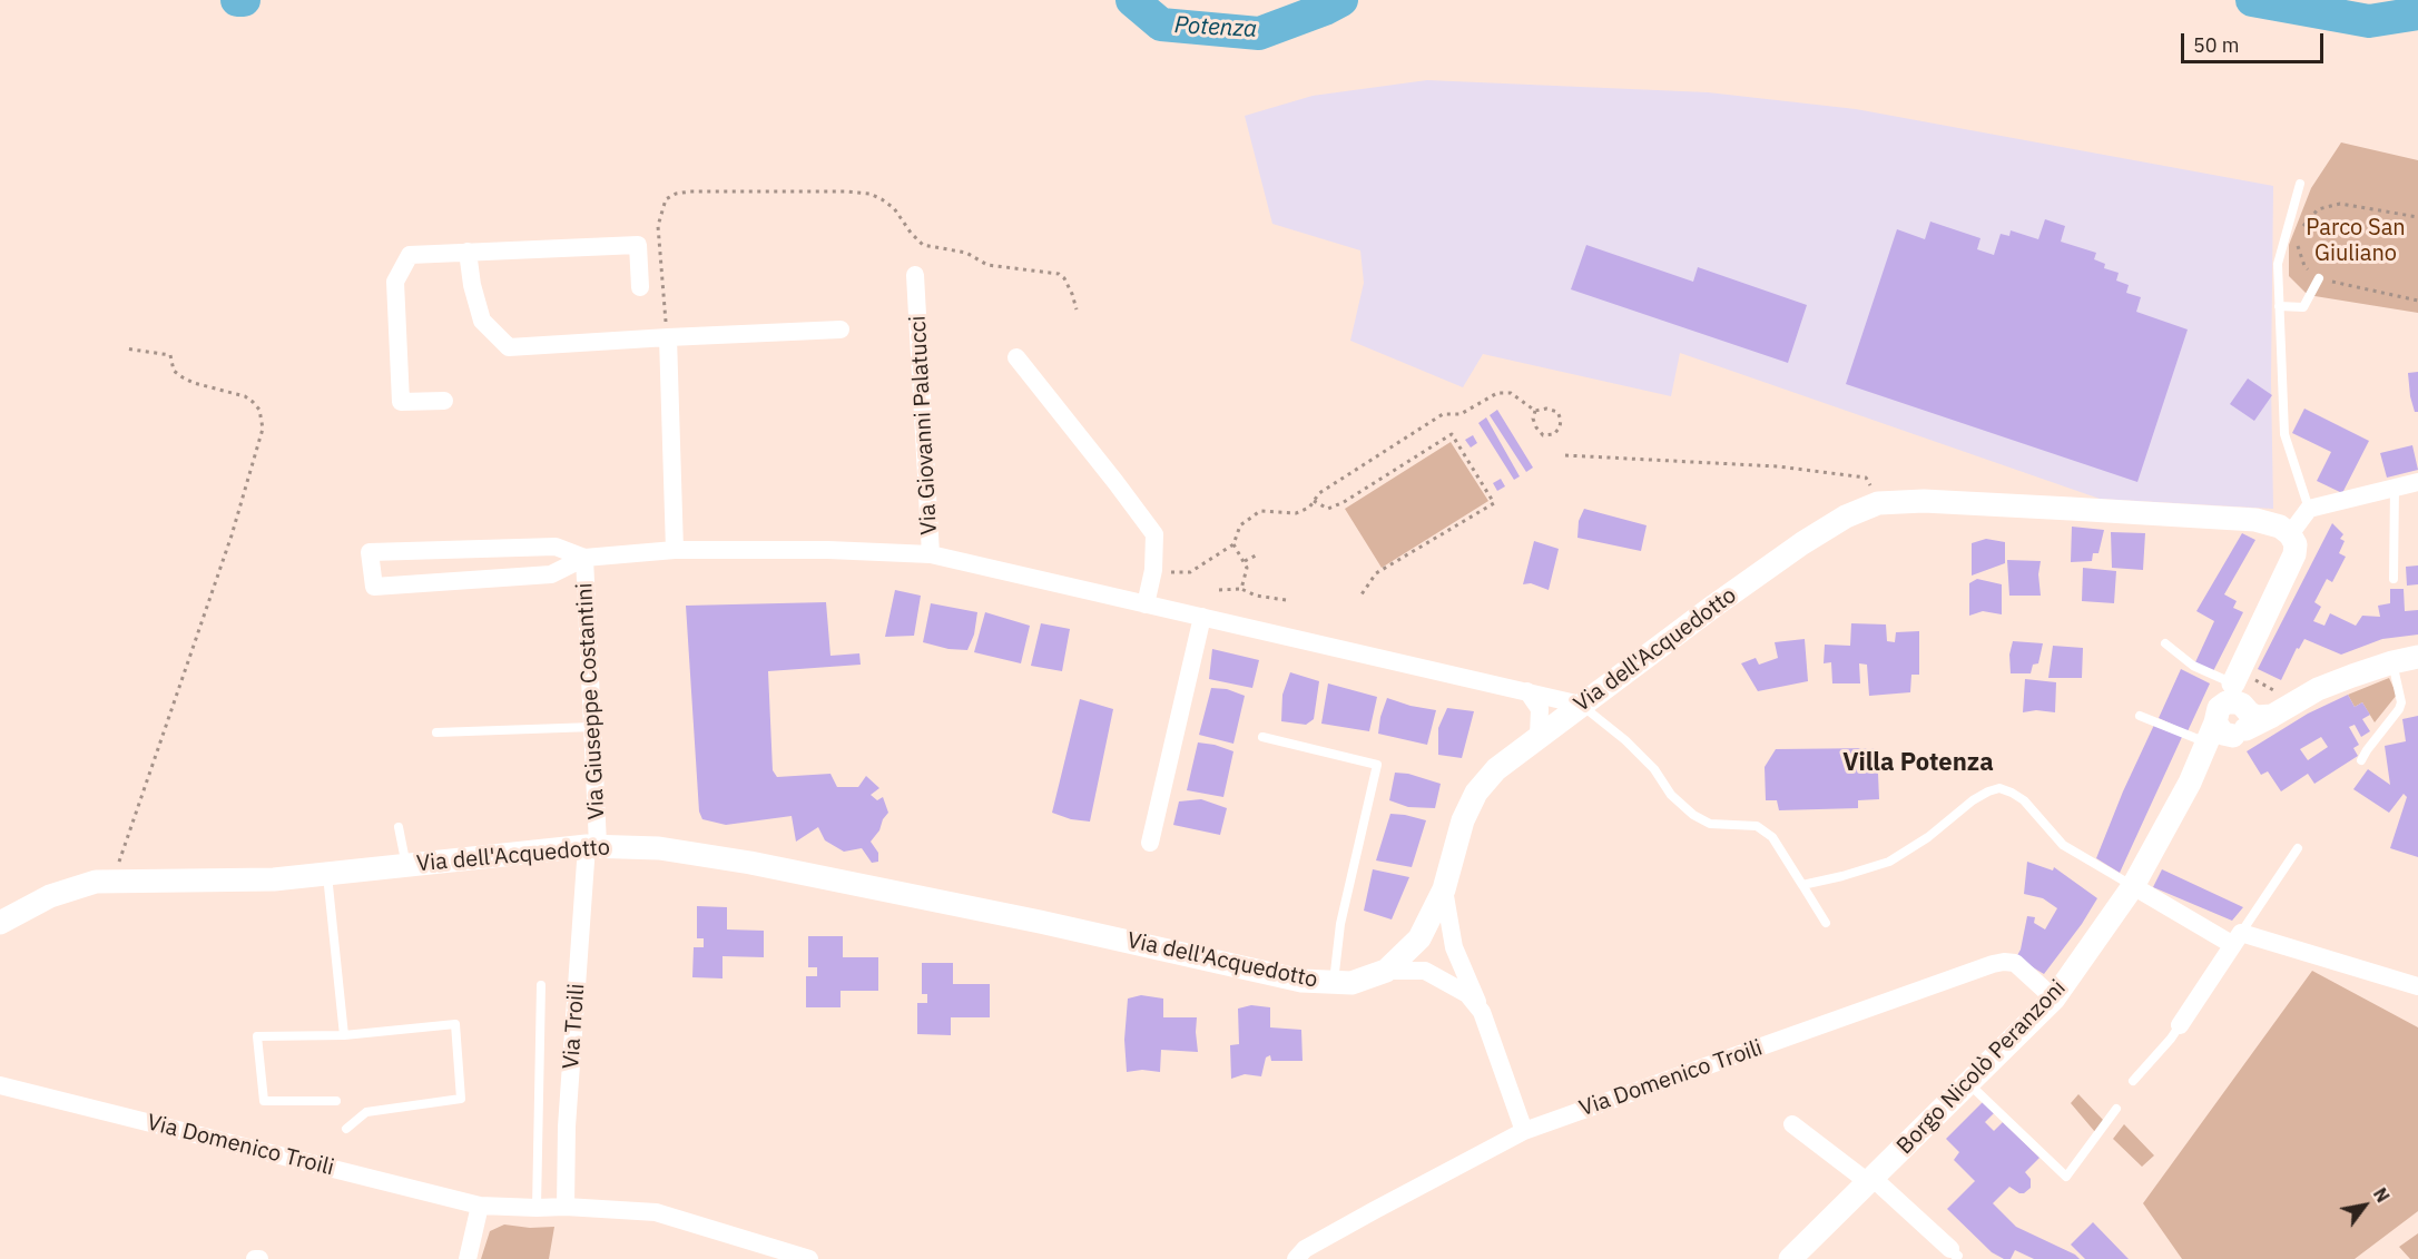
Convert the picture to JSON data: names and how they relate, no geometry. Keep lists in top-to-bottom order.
{
  "streets": {
    "street": [
      "Via Giovanni Palatucci",
      "Via dell'Acquedotto",
      "Via Giuseppe Costantini",
      "Via Troili",
      "Borgo Nicolò Peranzoni",
      "Via Domenico Troili"
    ]
  },
  "crossings": [
    ["Via Giovanni Palatucci", "Via dell'Acquedotto"],
    ["Via Giovanni Palatucci", "Via Giuseppe Costantini"],
    ["Via dell'Acquedotto", "Via Giuseppe Costantini"],
    ["Via dell'Acquedotto", "Via Troili"],
    ["Via dell'Acquedotto", "Borgo Nicolò Peranzoni"],
    ["Via Giuseppe Costantini", "Via Troili"],
    ["Via Troili", "Via Domenico Troili"],
    ["Borgo Nicolò Peranzoni", "Via Domenico Troili"]
  ],
  "districts": ["Villa Potenza"],
  "water": ["Potenza"],
  "parks": ["Parco San Giuliano"],
  "scale_bar": "50 m",
  "north": "top right"
}
